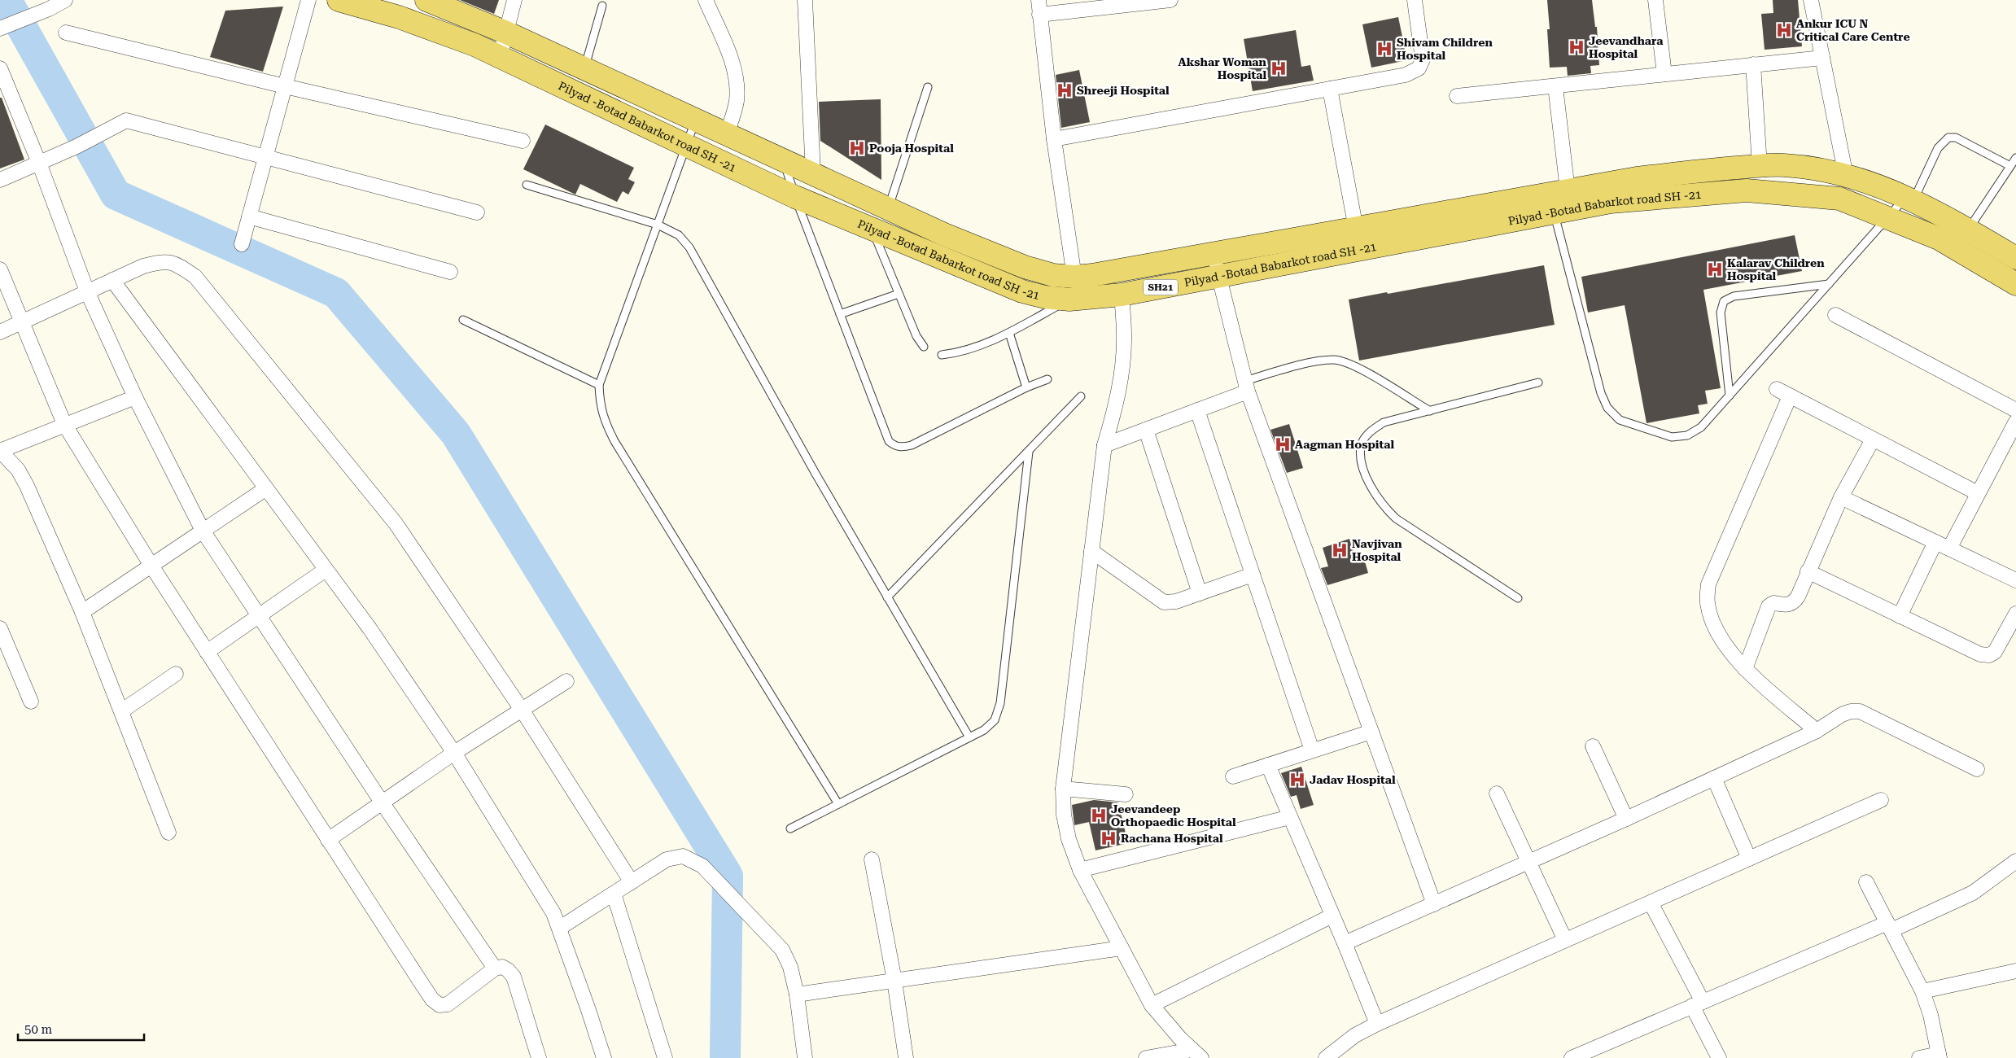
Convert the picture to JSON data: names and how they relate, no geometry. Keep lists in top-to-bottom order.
{
  "streets": {
    "main road": ["Pilyad -Botad Babarkot road SH -21", "SH21"]
  },
  "places": {
    "hospital": [
      "Ankur ICU N Critical Care Centre",
      "Jeevandhara Hospital",
      "Shivam Children Hospital",
      "Akshar Woman Hospital",
      "Shreeji Hospital",
      "Pooja Hospital",
      "Kalarav Children Hospital",
      "Aagman Hospital",
      "Navjivan Hospital",
      "Jadav Hospital",
      "Jeevandeep Orthopaedic Hospital",
      "Rachana Hospital"
    ]
  },
  "scale_bar": "50 m"
}
